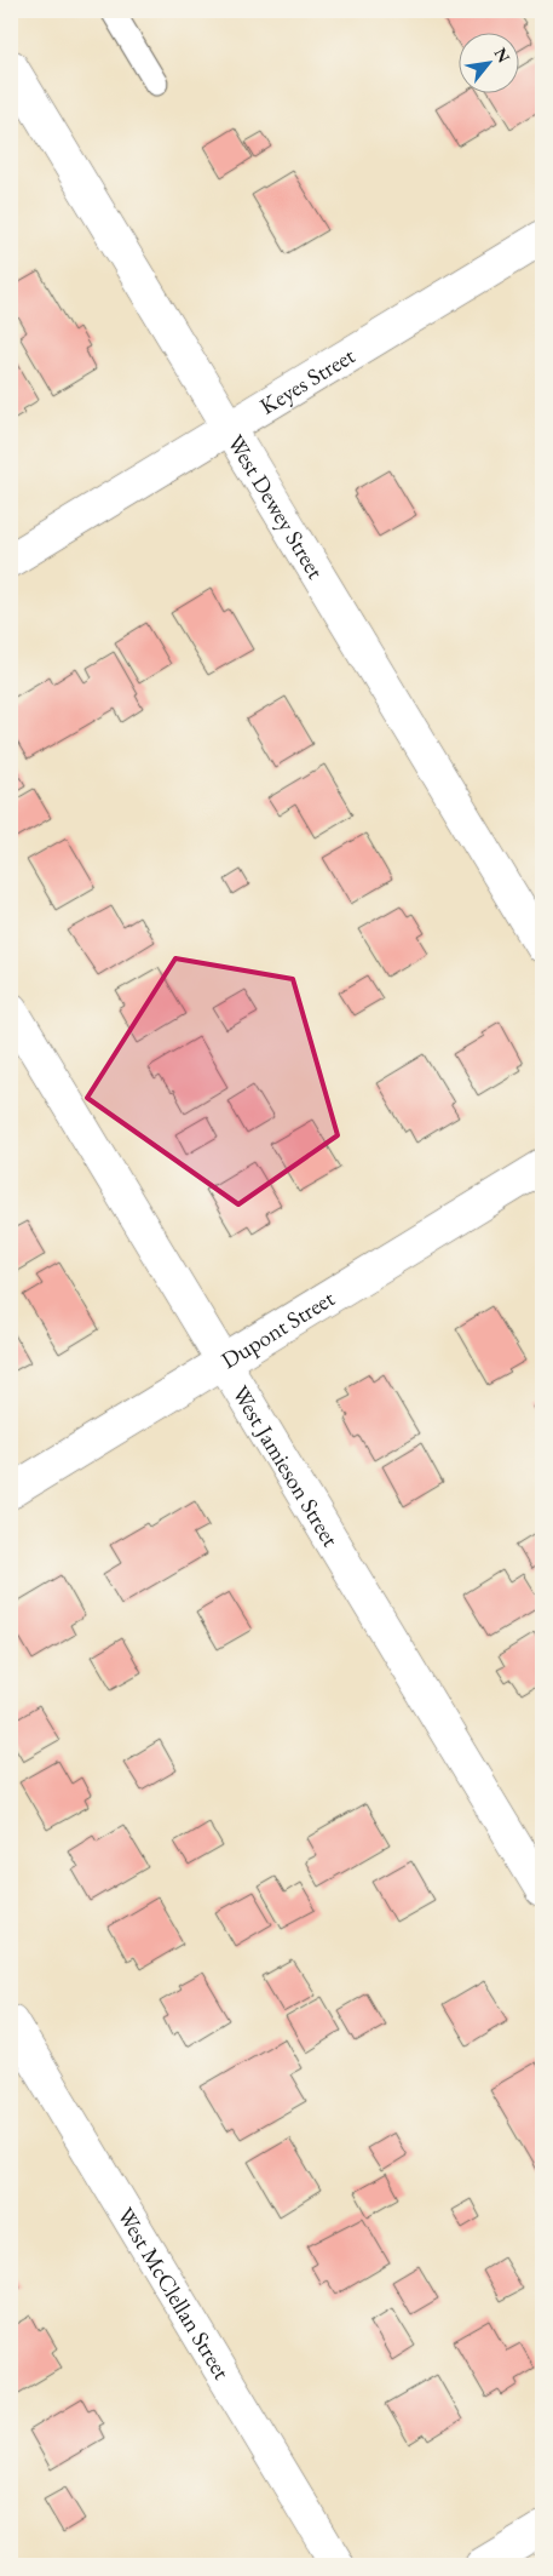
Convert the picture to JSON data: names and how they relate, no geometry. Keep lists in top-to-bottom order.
{
  "streets": {
    "street": [
      "Keyes Street",
      "West Dewey Street",
      "Dupont Street",
      "West Jamieson Street",
      "West McClellan Street"
    ]
  },
  "crossings": [
    ["Keyes Street", "West Dewey Street"],
    ["Dupont Street", "West Jamieson Street"]
  ],
  "north": "top right"
}
